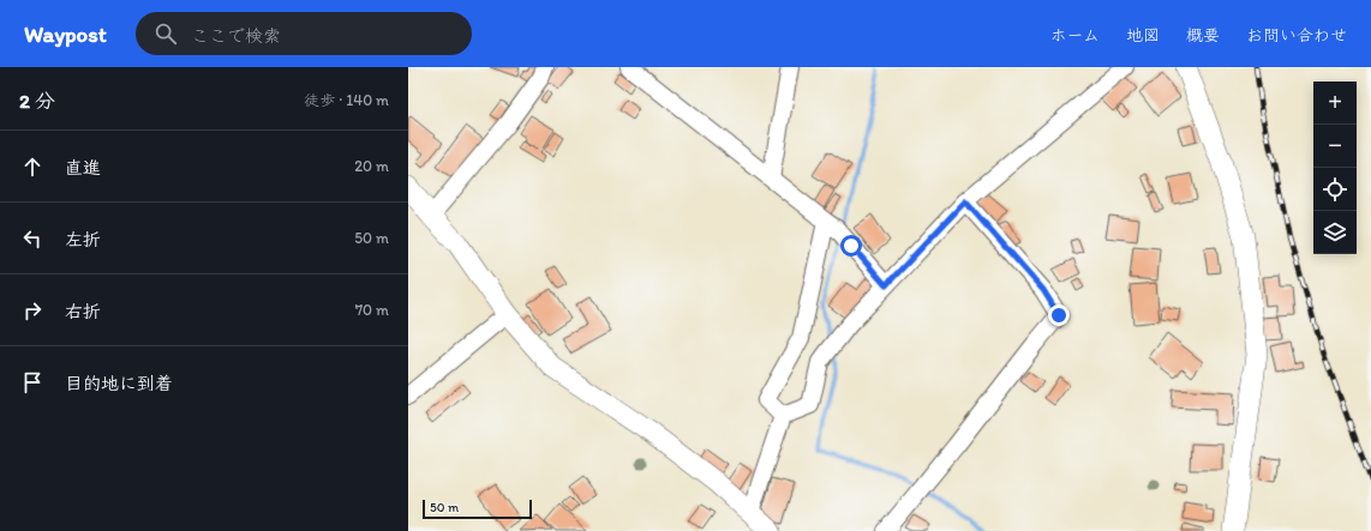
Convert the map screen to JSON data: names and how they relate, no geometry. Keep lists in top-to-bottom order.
{
  "scale_bar": "50 m",
  "page": {
    "header": "Waypost",
    "search": "ここで検索",
    "nav": [
      "ホーム",
      "地図",
      "概要",
      "お問い合わせ"
    ],
    "heading": ["2 分", "徒歩 · 140 m"],
    "map_buttons": ["+", "−"],
    "list": [
      ["直進", "20 m"],
      ["左折", "50 m"],
      ["右折", "70 m"],
      "目的地に到着"
    ],
    "scale": "50 m"
  }
}
